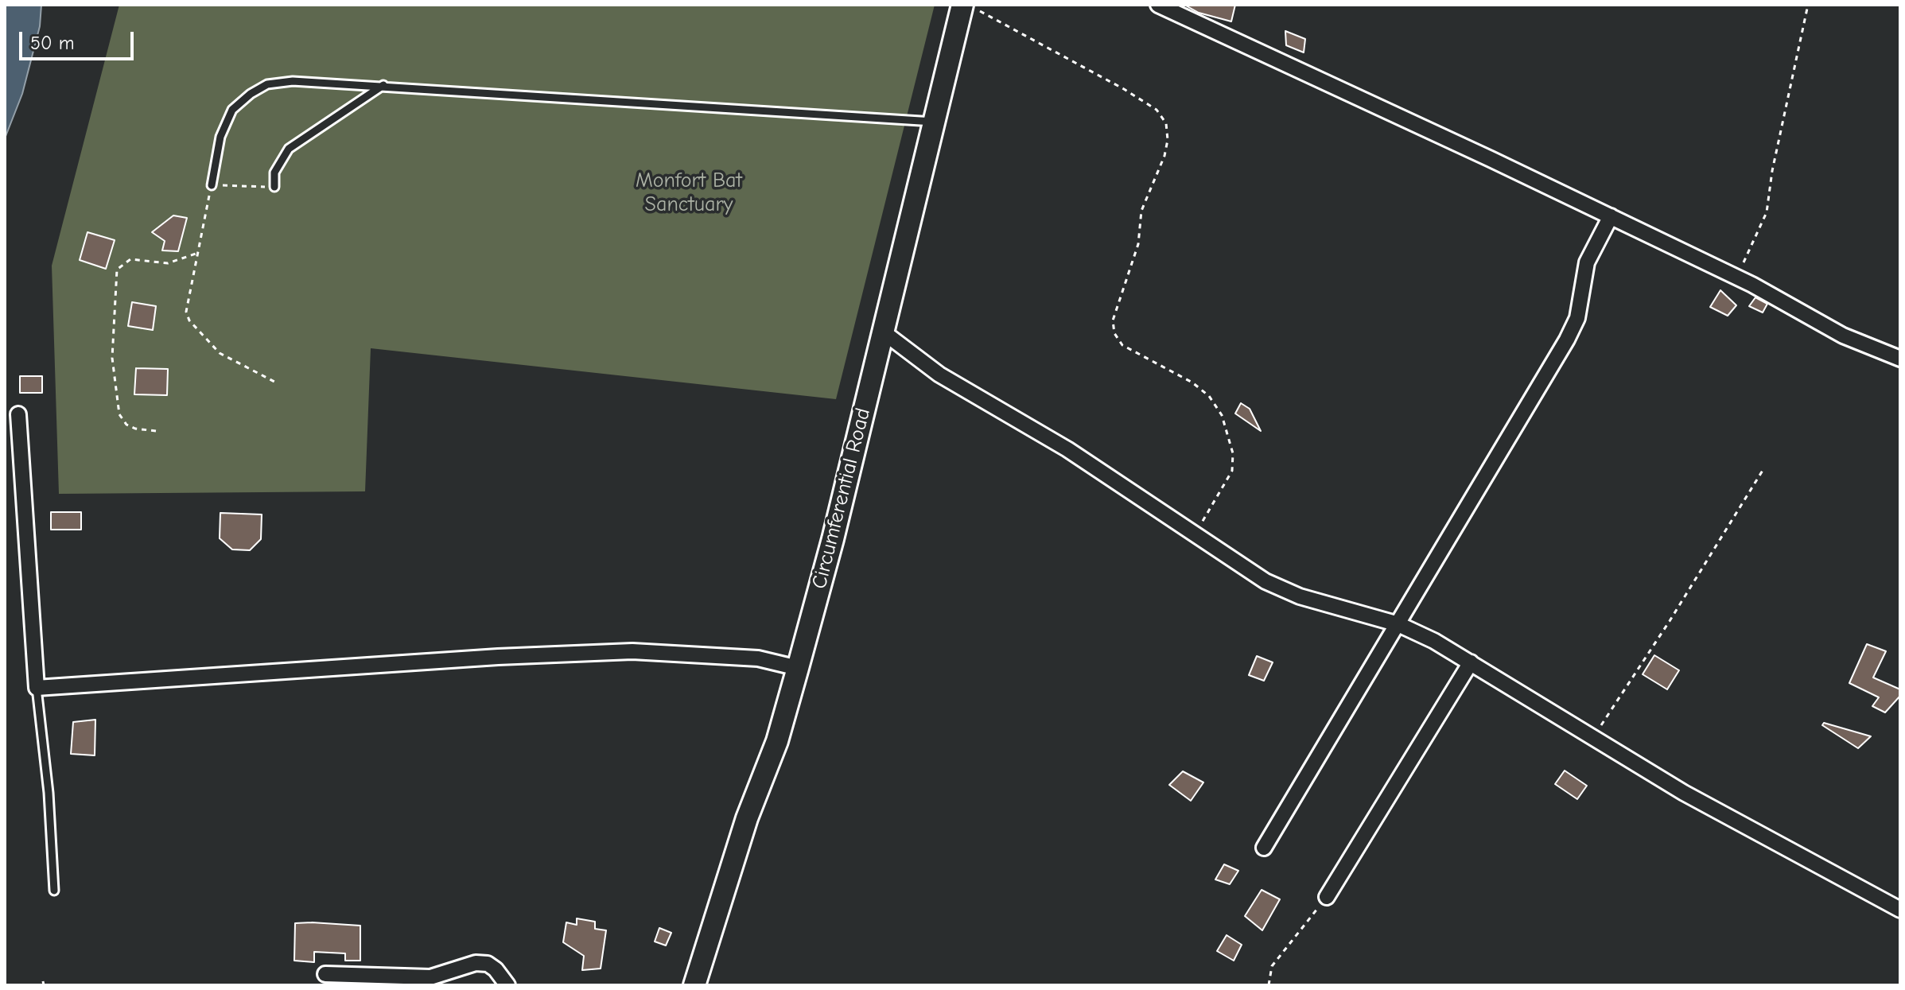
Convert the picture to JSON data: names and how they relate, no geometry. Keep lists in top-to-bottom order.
{
  "streets": {
    "main road": ["Circumferential Road"]
  },
  "parks": ["Monfort Bat Sanctuary"],
  "scale_bar": "50 m"
}
